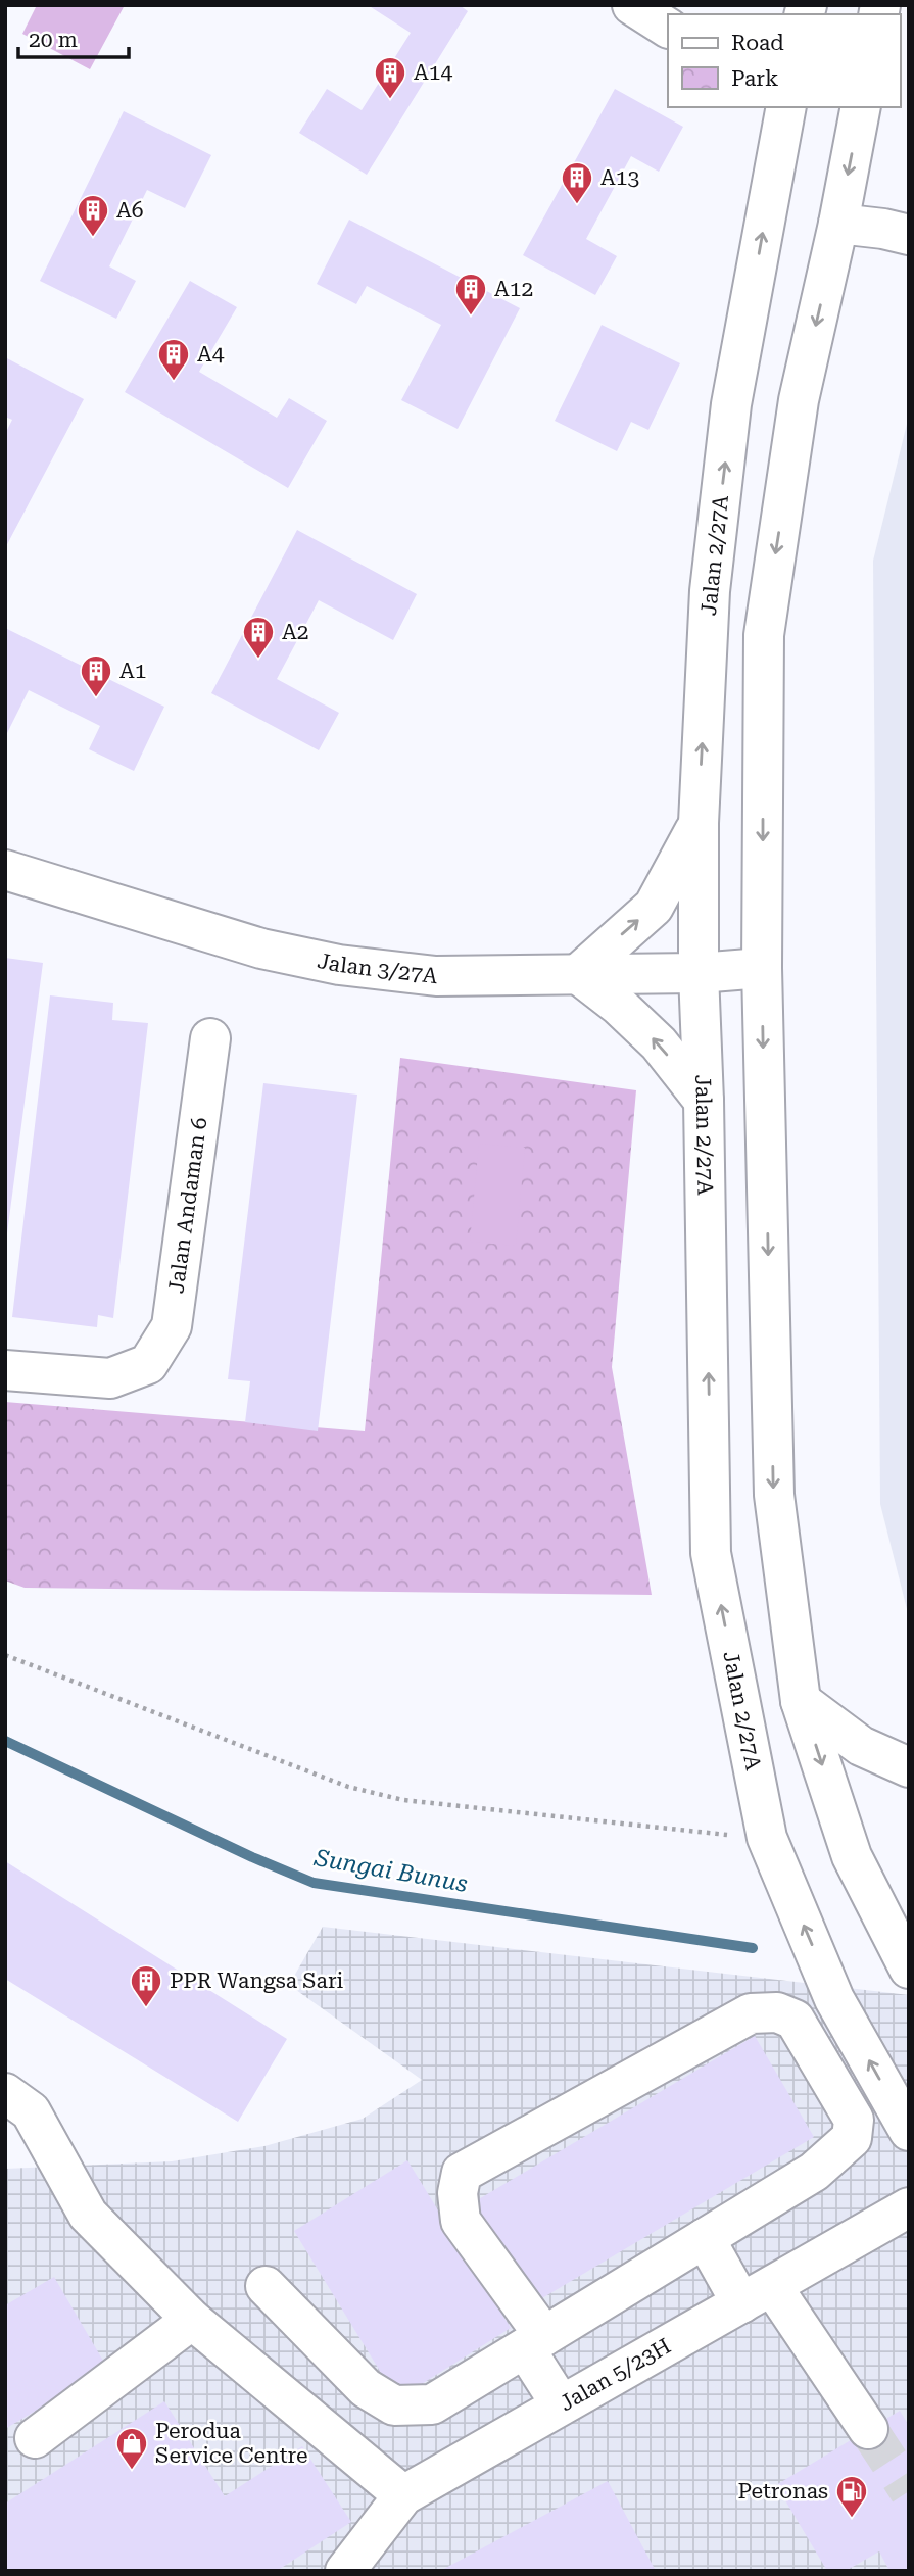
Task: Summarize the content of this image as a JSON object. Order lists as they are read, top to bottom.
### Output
{
  "streets": {
    "main road": [
      "Jalan 2/27A",
      "Jalan 3/27A",
      "Jalan Andaman 6",
      "Jalan 5/23H"
    ]
  },
  "crossings": [
    ["Jalan 2/27A", "Jalan 3/27A"]
  ],
  "water": ["Sungai Bunus"],
  "places": {
    "building": [
      "A14",
      "A13",
      "A6",
      "A12",
      "A4",
      "A2",
      "A1",
      "PPR Wangsa Sari"
    ],
    "shop": ["Perodua Service Centre"],
    "fuel station": ["Petronas"]
  },
  "legend": ["Road", "Park"],
  "scale_bar": "20 m"
}
